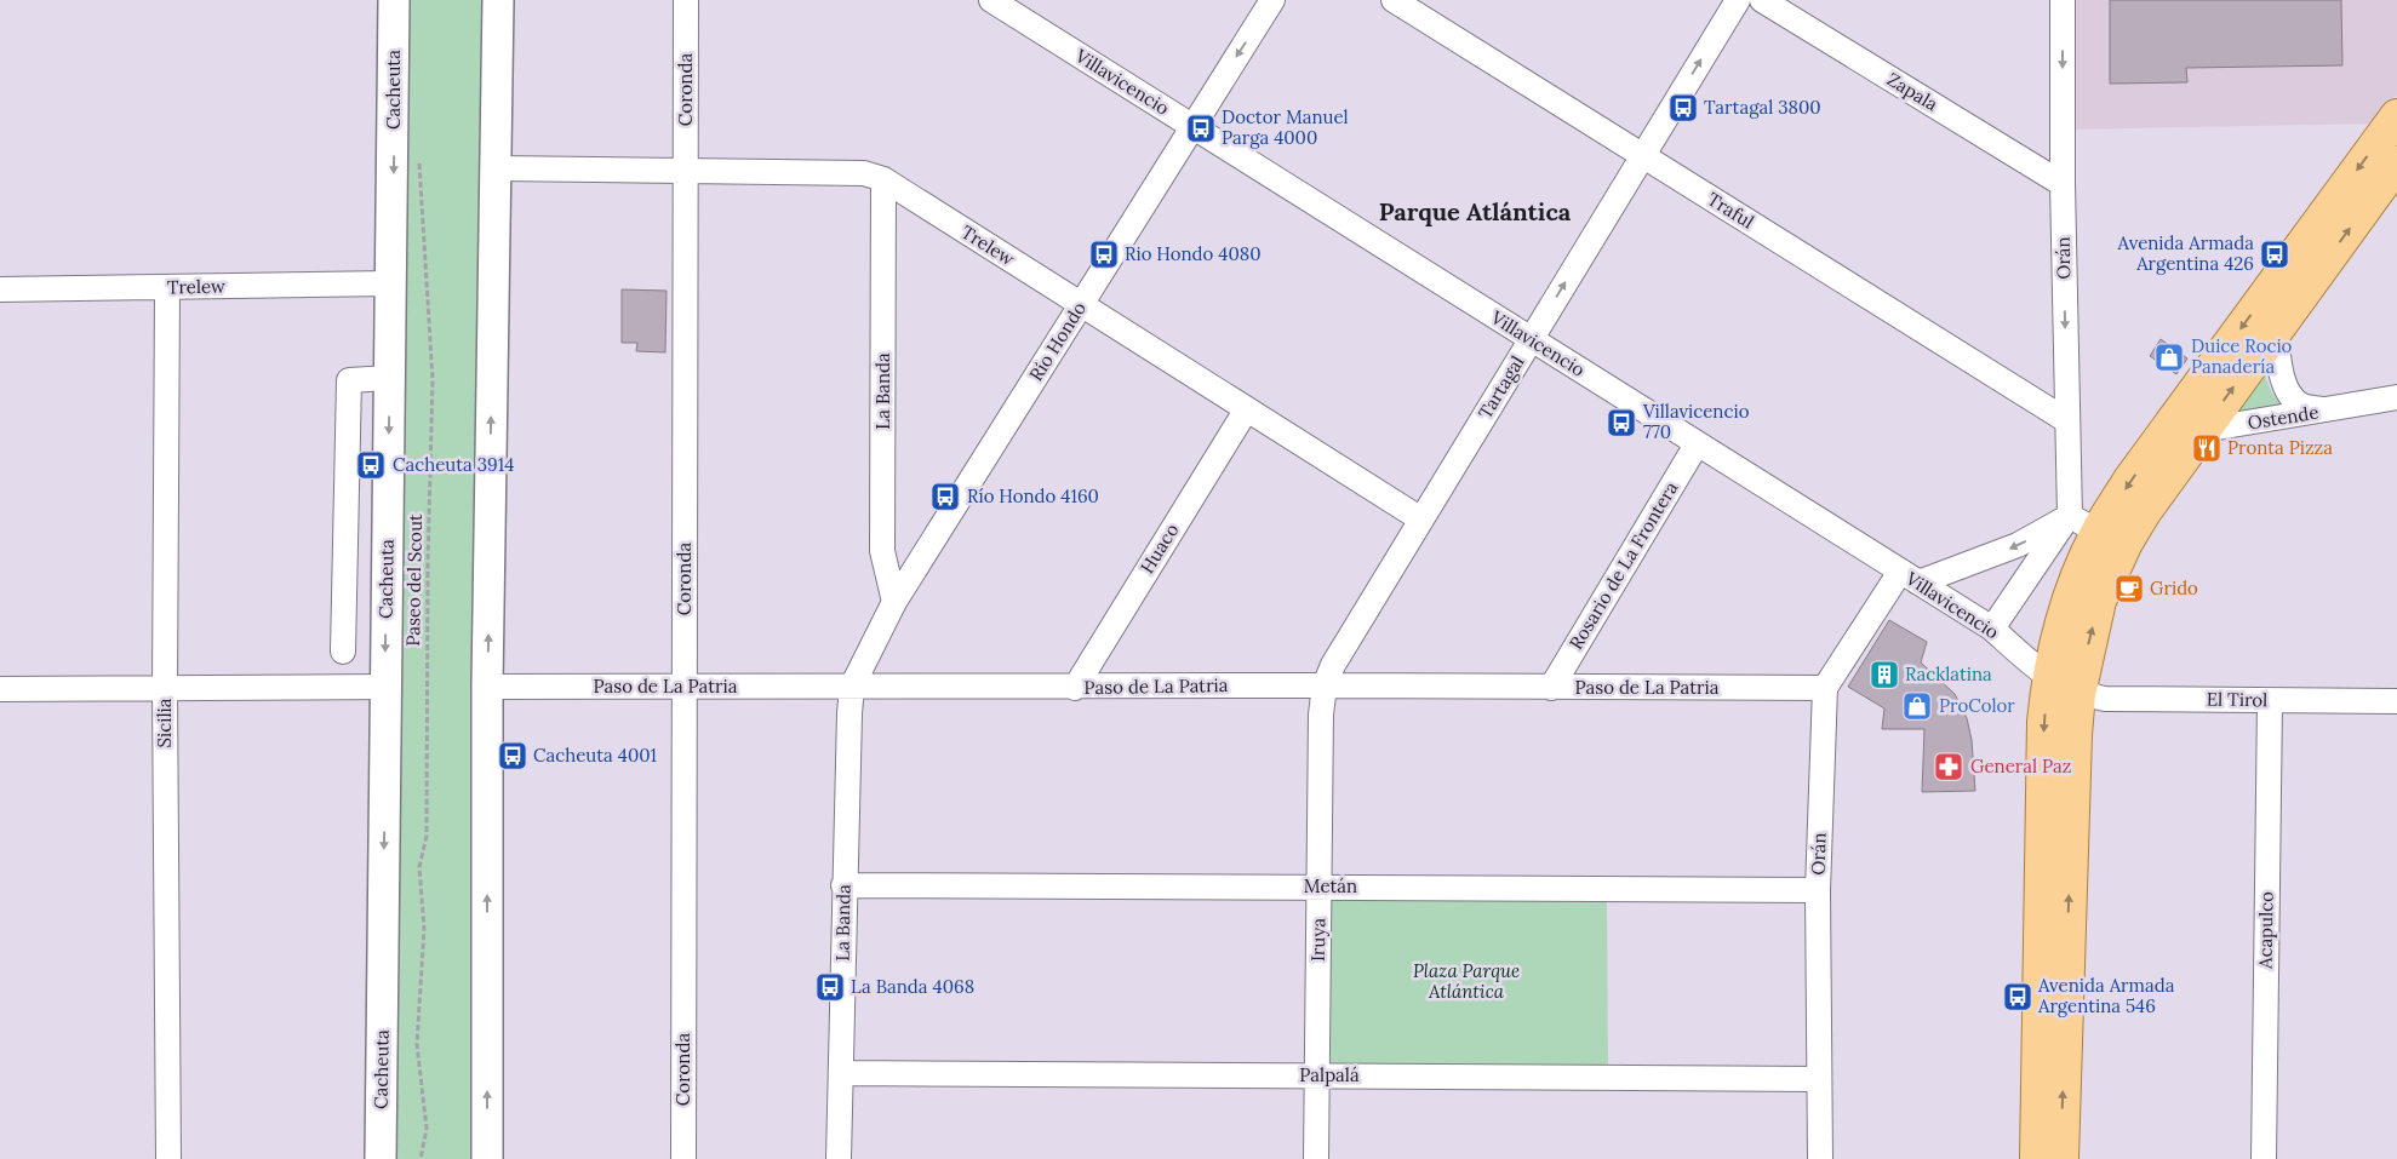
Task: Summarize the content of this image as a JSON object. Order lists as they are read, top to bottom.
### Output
{
  "streets": {
    "street": [
      "Villavicencio",
      "Cacheuta",
      "Coronda",
      "Zapala",
      "Traful",
      "Trelew",
      "Orán",
      "Río Hondo",
      "Tartagal",
      "La Banda",
      "Ostende",
      "Huaco",
      "Rosario de La Frontera",
      "Paso de La Patria",
      "El Tirol",
      "Sicilia",
      "Metán",
      "Acapulco",
      "Iruya",
      "Palpalá"
    ],
    "path": ["Paseo del Scout"]
  },
  "crossings": [
    ["Villavicencio", "Río Hondo"],
    ["Villavicencio", "Tartagal"],
    ["Villavicencio", "Rosario de La Frontera"],
    ["Villavicencio", "El Tirol"],
    ["Cacheuta", "Trelew"],
    ["Coronda", "Trelew"],
    ["Coronda", "Paso de La Patria"],
    ["Zapala", "Orán"],
    ["Traful", "Orán"],
    ["Traful", "Tartagal"],
    ["Trelew", "Río Hondo"],
    ["Trelew", "Tartagal"],
    ["Trelew", "La Banda"],
    ["Trelew", "Huaco"],
    ["Trelew", "Sicilia"],
    ["Orán", "Paso de La Patria"],
    ["Orán", "Metán"],
    ["Orán", "Palpalá"],
    ["Río Hondo", "La Banda"],
    ["Río Hondo", "Paso de La Patria"],
    ["Tartagal", "Paso de La Patria"],
    ["Tartagal", "Iruya"],
    ["La Banda", "Paso de La Patria"],
    ["La Banda", "Metán"],
    ["La Banda", "Palpalá"],
    ["Huaco", "Paso de La Patria"],
    ["Rosario de La Frontera", "Paso de La Patria"],
    ["Paso de La Patria", "Iruya"],
    ["El Tirol", "Acapulco"],
    ["Metán", "Iruya"],
    ["Iruya", "Palpalá"]
  ],
  "one_way": ["Orán", "Tartagal"],
  "districts": ["Parque Atlántica"],
  "parks": ["Plaza Parque Atlántica"],
  "places": {
    "bus stop": [
      "Tartagal 3800",
      "Doctor Manuel Parga 4000",
      "Rio Hondo 4080",
      "Avenida Armada Argentina 426",
      "Villavicencio 770",
      "Cacheuta 3914",
      "Río Hondo 4160",
      "Cacheuta 4001",
      "La Banda 4068",
      "Avenida Armada Argentina 546"
    ],
    "shop": ["Duice Rocio Panadería", "ProColor"],
    "restaurant": ["Pronta Pizza"],
    "cafe": ["Grido"],
    "building": ["Racklatina"],
    "pharmacy": ["General Paz"]
  }
}
